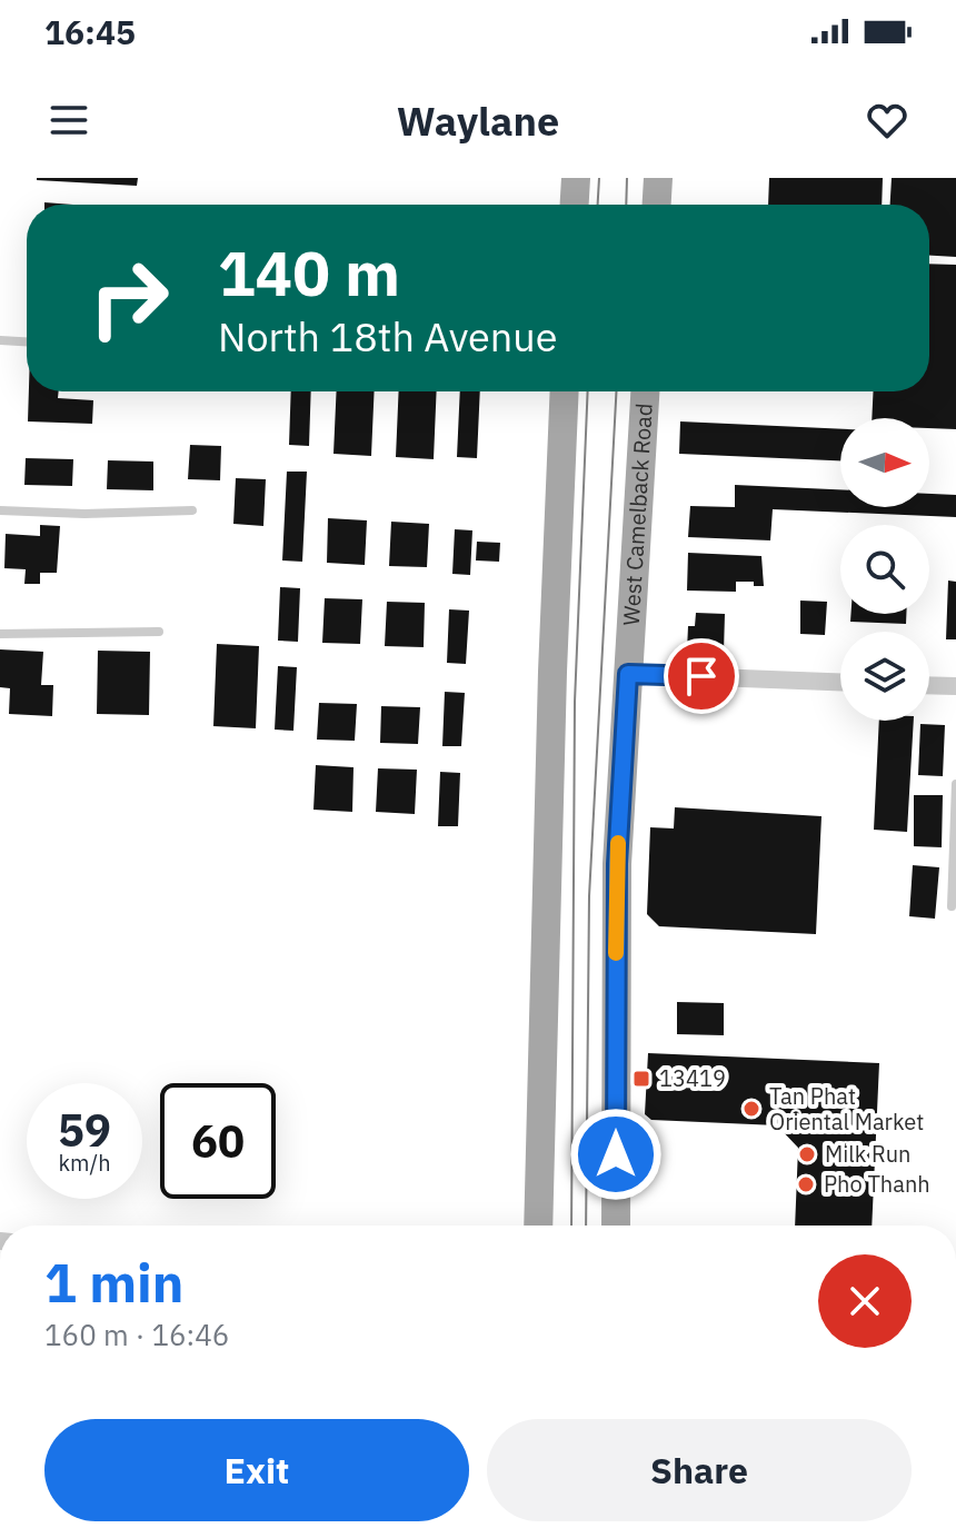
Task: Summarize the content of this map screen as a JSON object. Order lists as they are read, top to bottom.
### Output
{
  "streets": {
    "main road": ["West Camelback Road"]
  },
  "places": {
    "transit": ["13419"],
    "other": ["Tan Phat Oriental Market", "Milk Run", "Pho Thanh"]
  },
  "north": "right",
  "page": {
    "status": "16:45",
    "header": "Waylane",
    "turn": ["140 m", "North 18th Avenue"],
    "speed": "59 km/h",
    "limit": "60",
    "heading": ["1 min", "160 m · 16:46"],
    "buttons": ["Exit", "Share"]
  }
}
